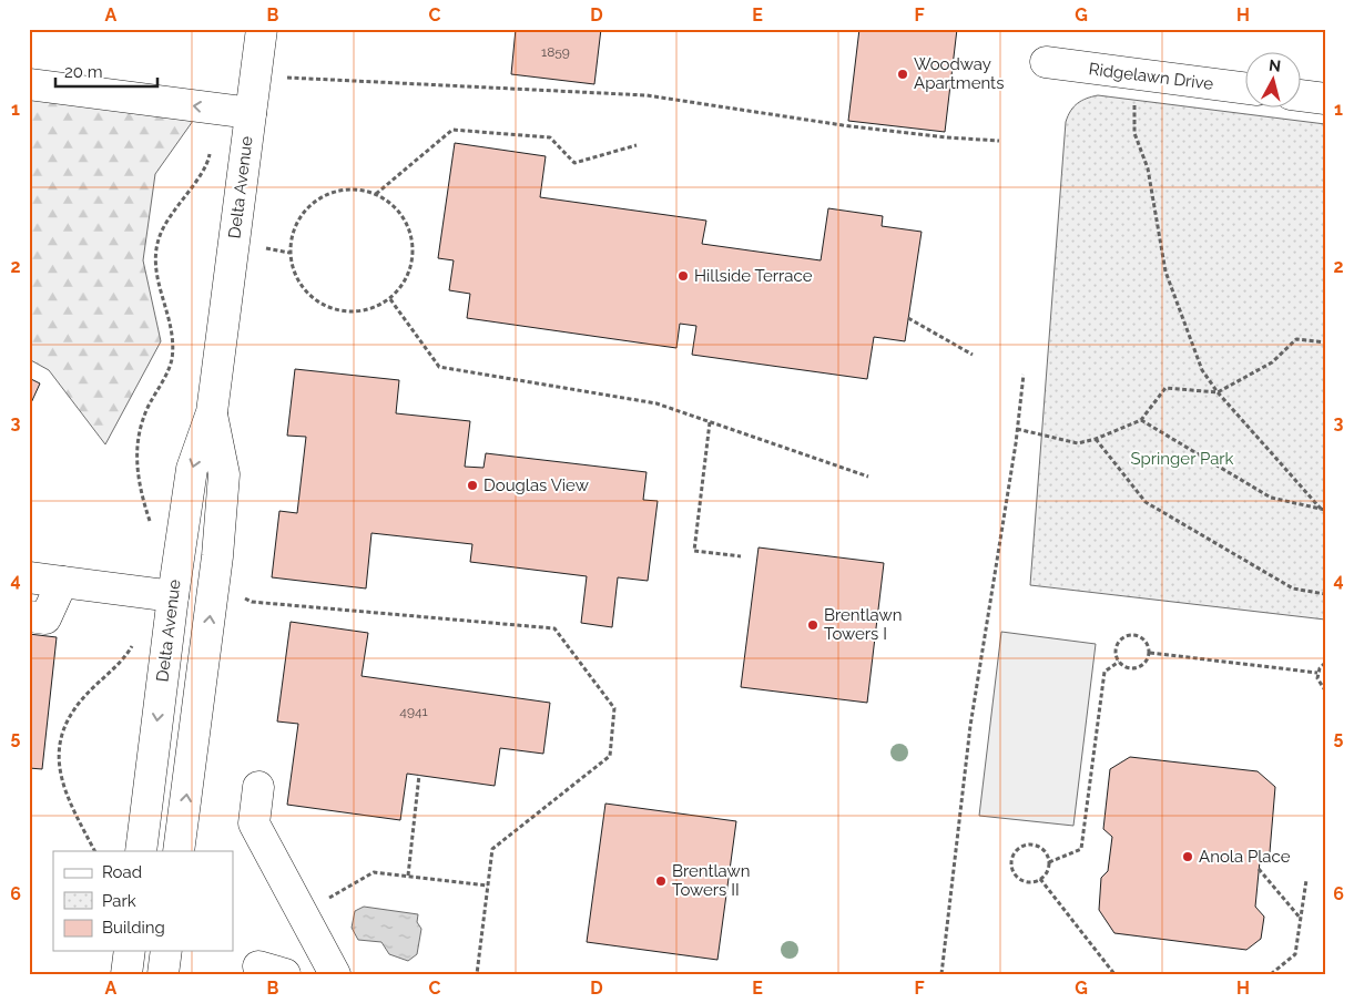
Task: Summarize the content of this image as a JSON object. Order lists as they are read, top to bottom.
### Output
{
  "streets": {
    "street": ["Ridgelawn Drive", "Delta Avenue"]
  },
  "parks": ["Springer Park"],
  "places": [
    "Woodway Apartments",
    "Hillside Terrace",
    "Douglas View",
    "Brentlawn Towers I",
    "Anola Place",
    "Brentlawn Towers II"
  ],
  "house_numbers": ["1859", "4941"],
  "legend": ["Road", "Park", "Building"],
  "scale_bar": "20 m",
  "north": "top",
  "grid": {
    "columns": [
      "A",
      "B",
      "C",
      "D",
      "E",
      "F",
      "G",
      "H"
    ],
    "rows": [
      "1",
      "2",
      "3",
      "4",
      "5",
      "6"
    ]
  }
}
